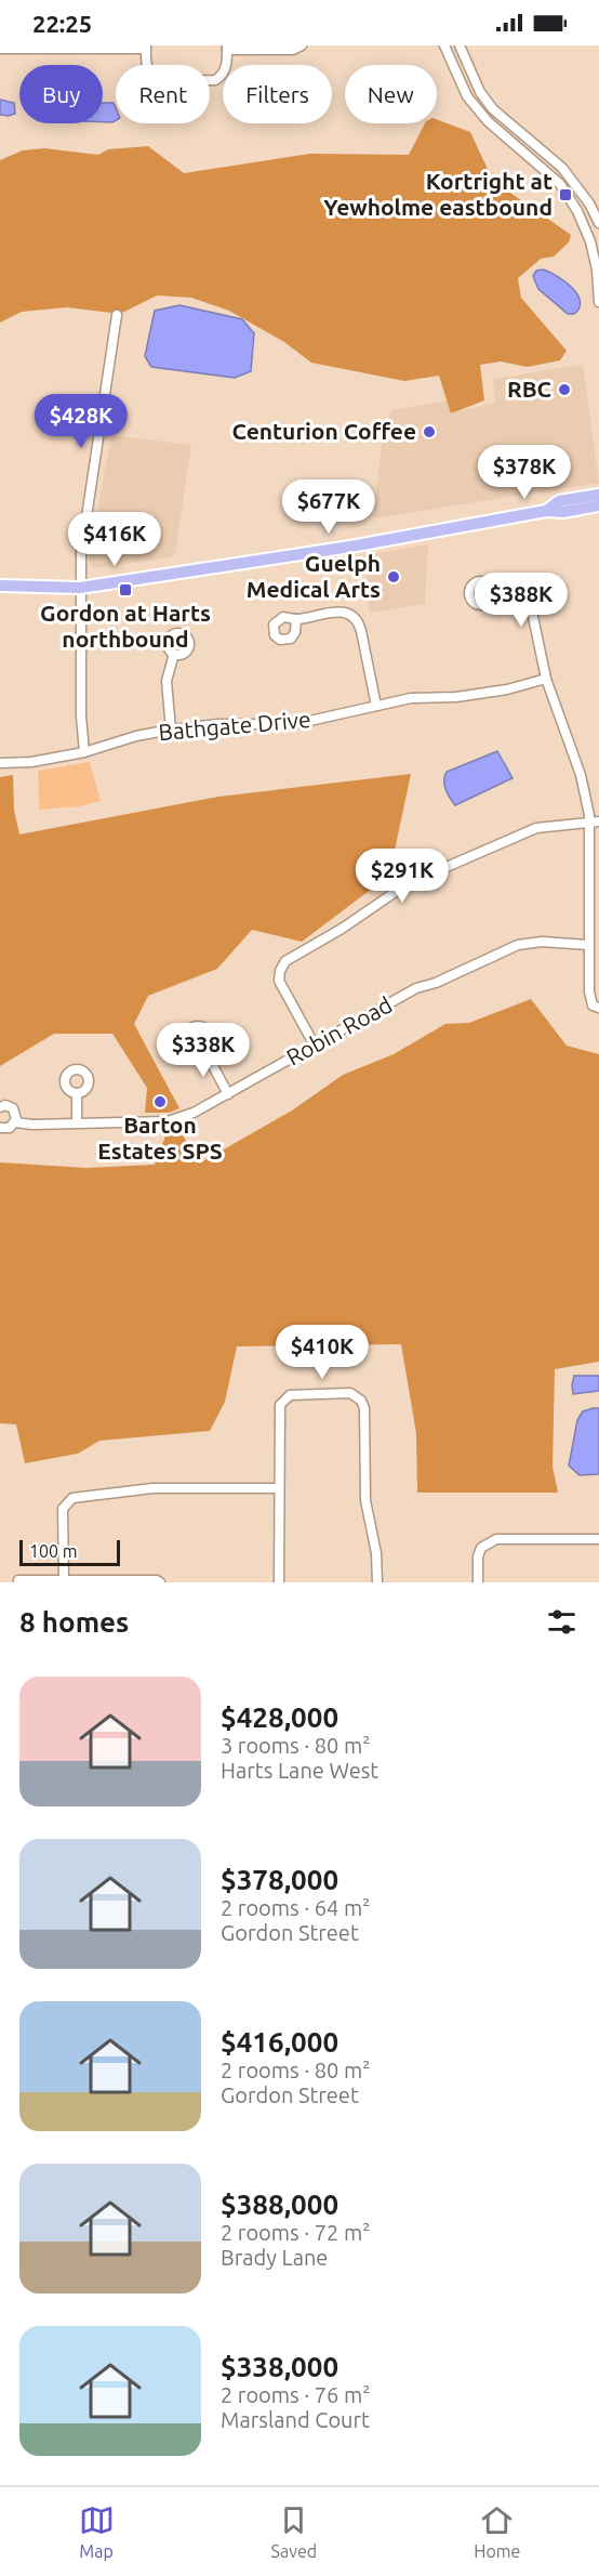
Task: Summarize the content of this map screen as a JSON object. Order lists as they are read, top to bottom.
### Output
{
  "streets": {
    "street": ["Bathgate Drive", "Robin Road"]
  },
  "places": {
    "transit": ["Kortright at Yewholme eastbound", "Gordon at Harts northbound"],
    "other": [
      "RBC",
      "Centurion Coffee",
      "Guelph Medical Arts",
      "Barton Estates SPS"
    ]
  },
  "scale_bar": "100 m",
  "page": {
    "status": "22:25",
    "chip": [
      "Buy",
      "Rent",
      "Filters",
      "New"
    ],
    "price": [
      "$428K",
      "$378K",
      "$677K",
      "$416K",
      "$388K",
      "$291K",
      "$338K",
      "$410K"
    ],
    "scale": "100 m",
    "heading": "8 homes",
    "list": [
      {
        "name": "$428,000",
        "note": "3 rooms · 80 m² · Harts Lane West"
      },
      {
        "name": "$378,000",
        "note": "2 rooms · 64 m² · Gordon Street"
      },
      {
        "name": "$416,000",
        "note": "2 rooms · 80 m² · Gordon Street"
      },
      {
        "name": "$388,000",
        "note": "2 rooms · 72 m² · Brady Lane"
      },
      {
        "name": "$338,000",
        "note": "2 rooms · 76 m² · Marsland Court"
      }
    ],
    "tabs": ["Map", "Saved", "Home"]
  }
}
